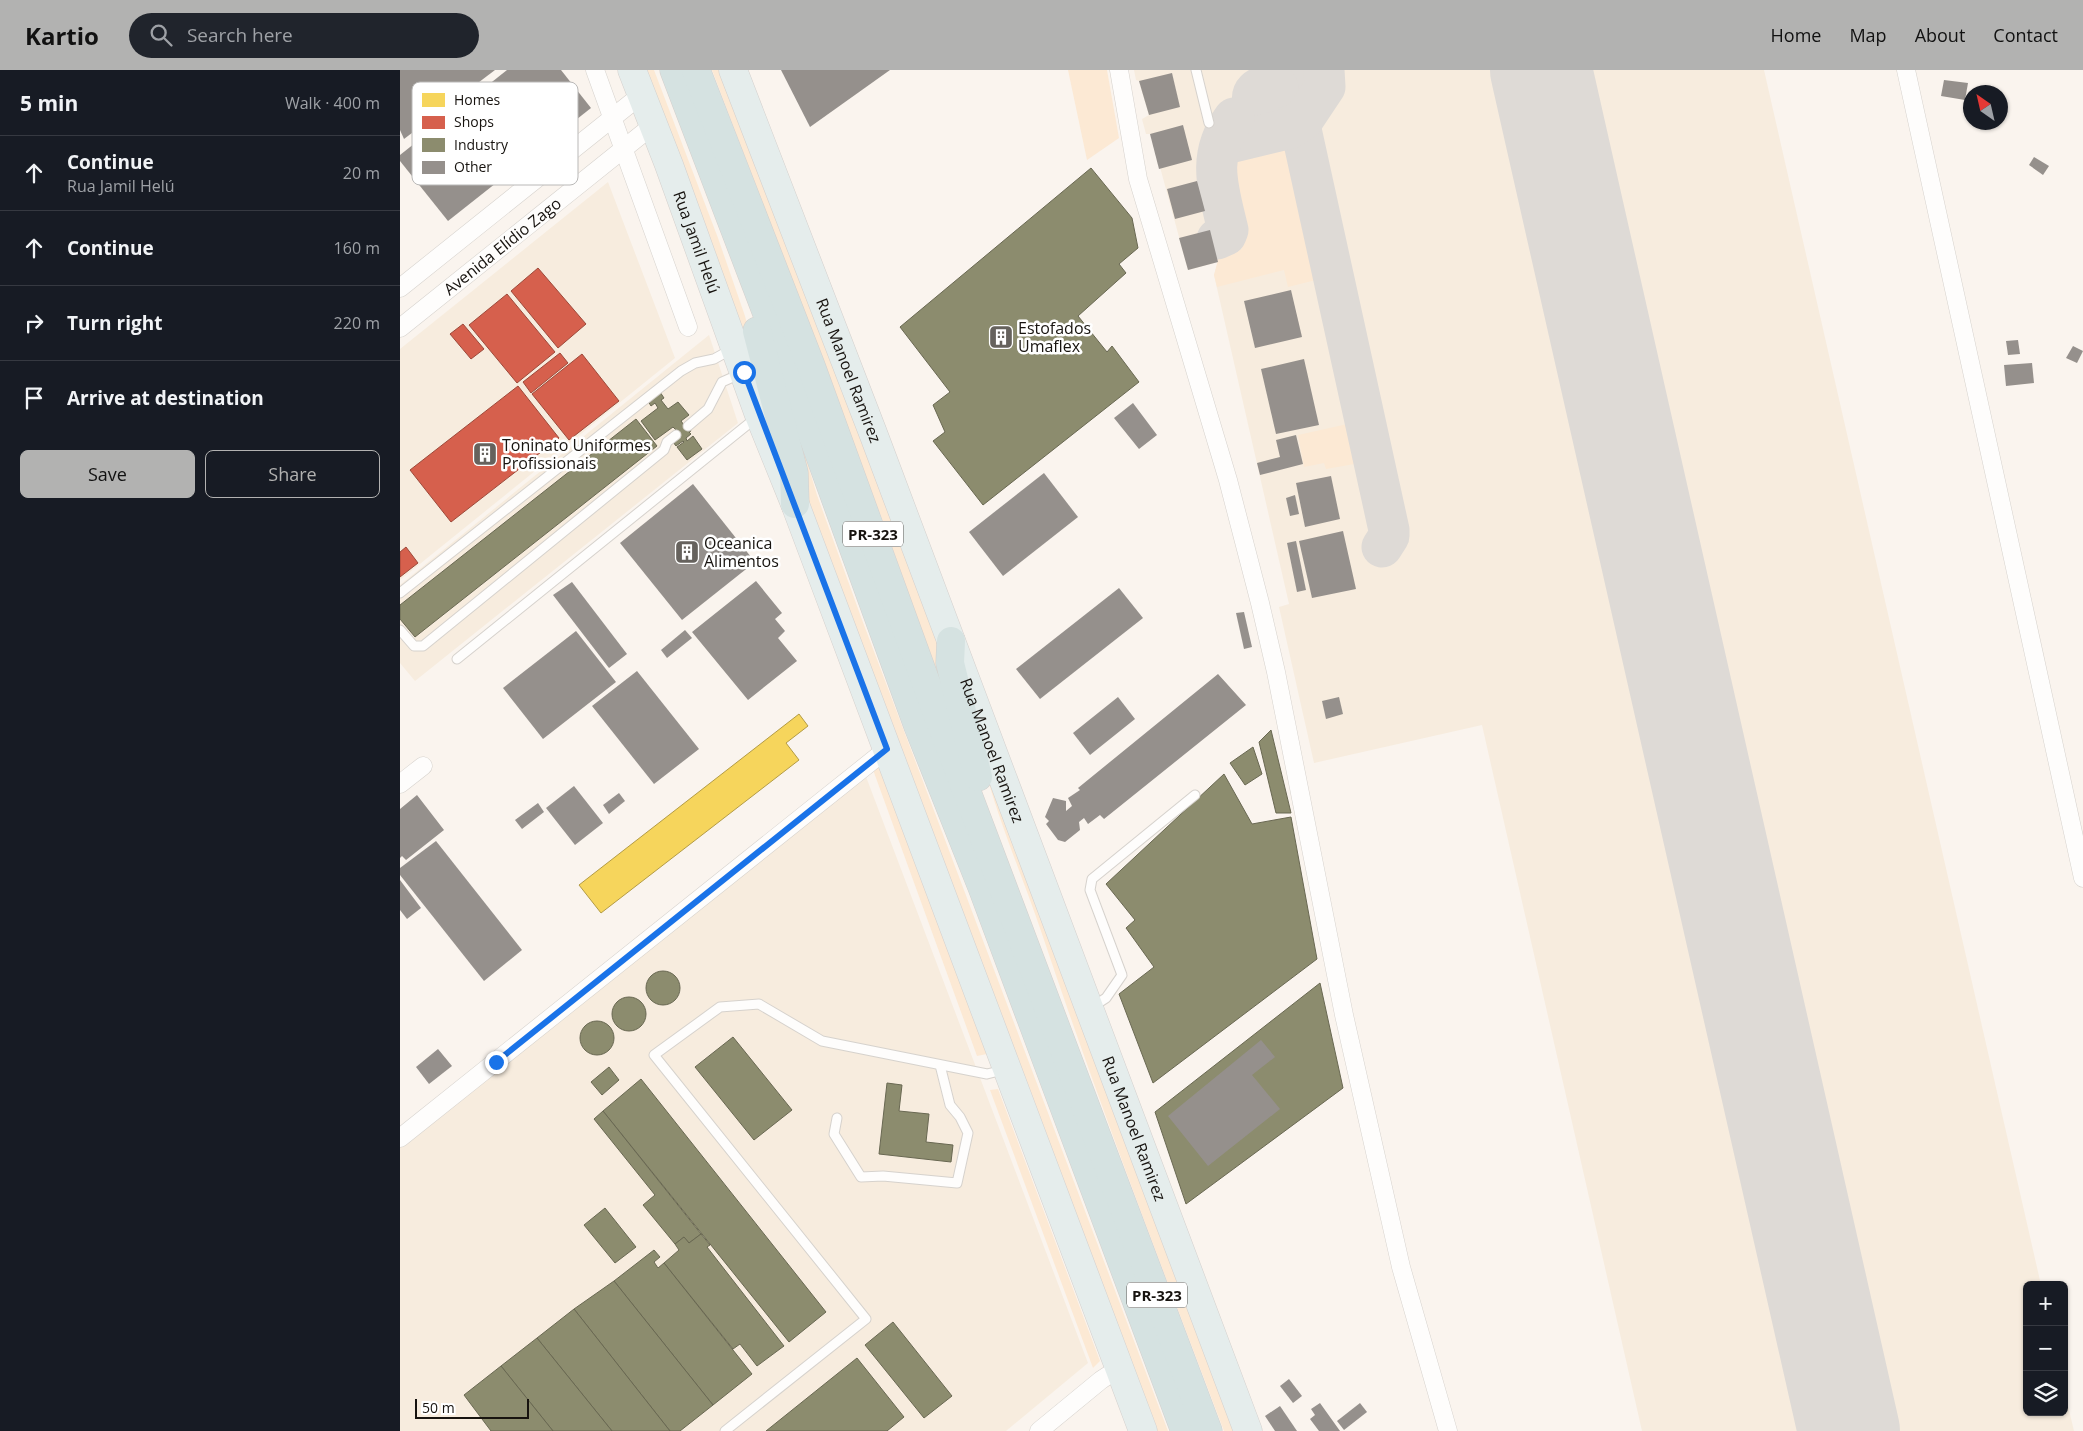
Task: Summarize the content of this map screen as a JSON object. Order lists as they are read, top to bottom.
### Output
{
  "streets": {
    "highway": ["PR-323"],
    "main road": ["Rua Jamil Helú", "Rua Manoel Ramirez"],
    "street": ["Avenida Elídio Zago"]
  },
  "crossings": [
    ["Rua Jamil Helú", "Avenida Elídio Zago"]
  ],
  "places": {
    "building": ["Estofados Umaflex", "Toninato Uniformes Profissionais", "Oceanica Alimentos"]
  },
  "legend": [
    "Homes",
    "Shops",
    "Industry",
    "Other"
  ],
  "scale_bar": "50 m",
  "north": "top left",
  "page": {
    "header": "Kartio",
    "search": "Search here",
    "nav": [
      "Home",
      "Map",
      "About",
      "Contact"
    ],
    "heading": ["5 min", "Walk · 400 m"],
    "list": [
      ["Continue", "Rua Jamil Helú", "20 m"],
      ["Continue", "160 m"],
      ["Turn right", "220 m"],
      "Arrive at destination"
    ],
    "buttons": ["Save", "Share"],
    "map_buttons": ["+", "−"],
    "scale": "50 m"
  }
}
